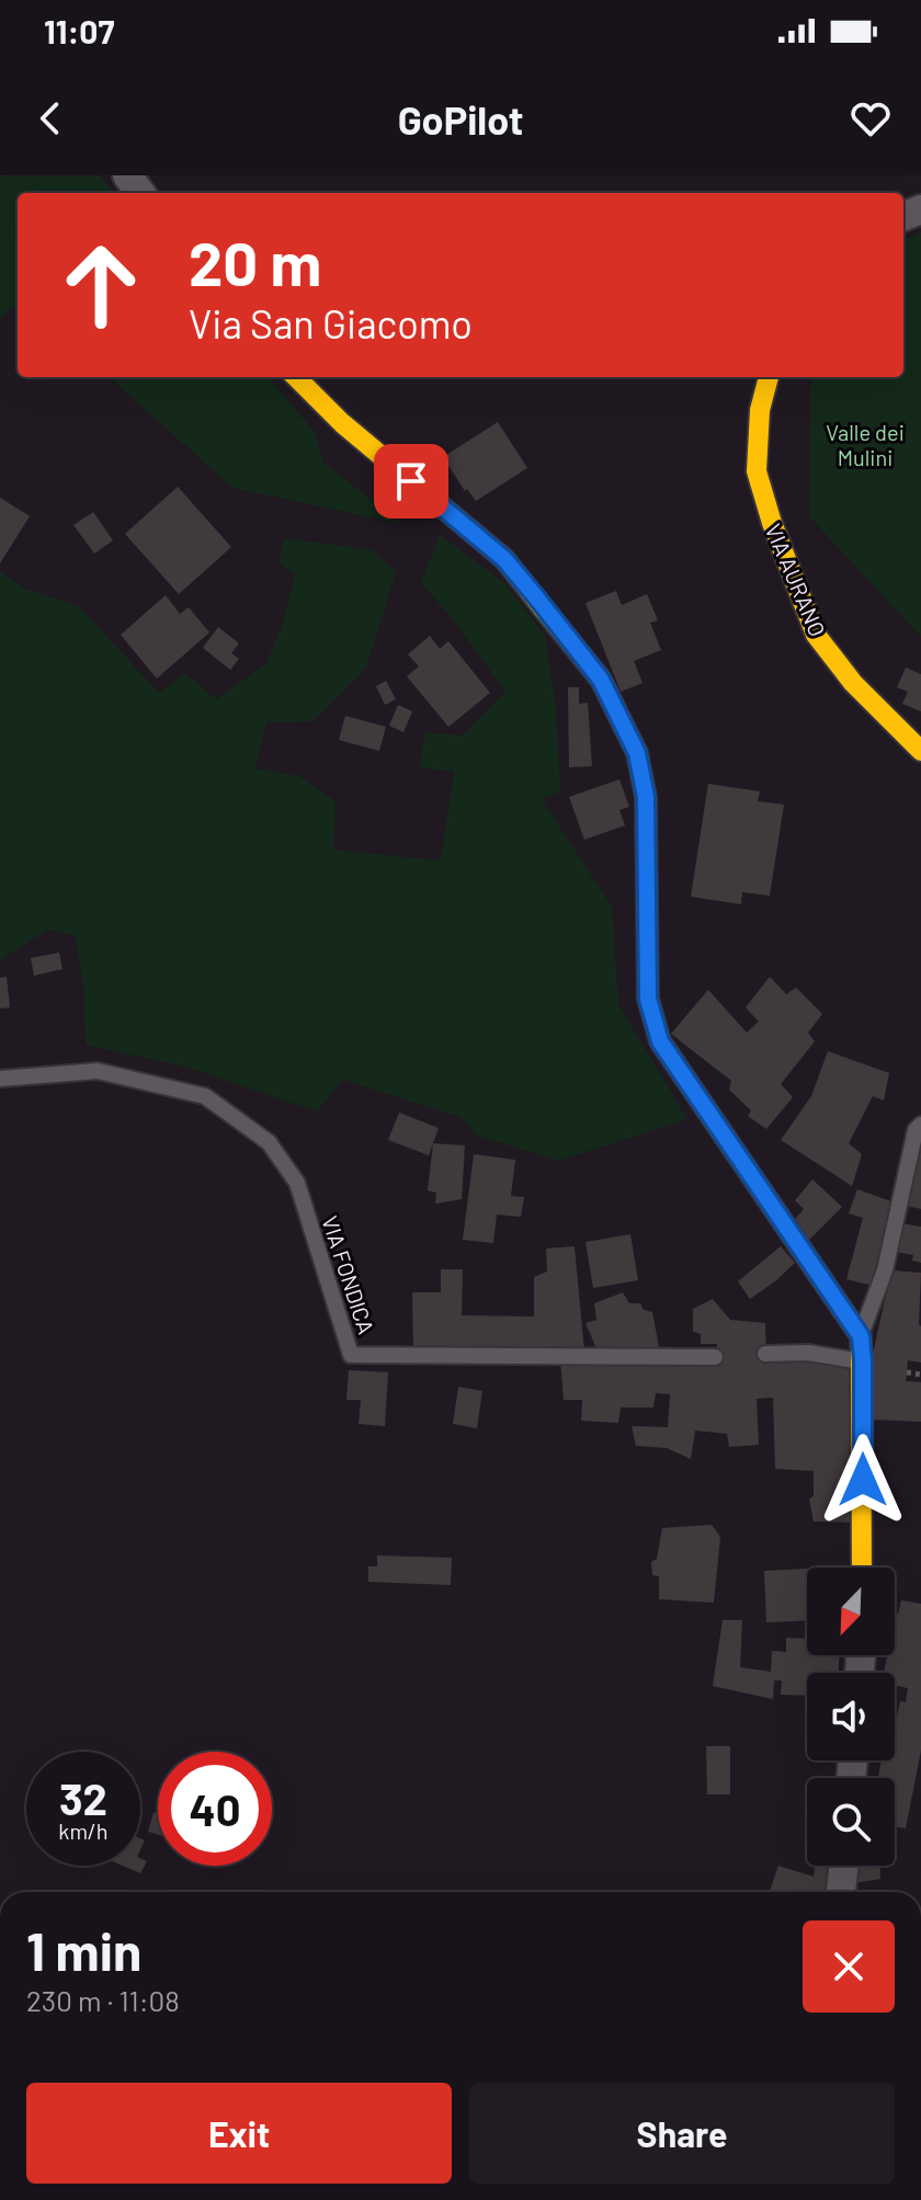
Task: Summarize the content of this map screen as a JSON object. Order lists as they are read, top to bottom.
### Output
{
  "streets": {
    "street": ["VIA AURANO"],
    "lane": ["VIA FONDICA"]
  },
  "parks": ["Valle dei Mulini"],
  "north": "bottom left",
  "page": {
    "status": "11:07",
    "header": "GoPilot",
    "turn": ["20 m", "Via San Giacomo"],
    "speed": "32 km/h",
    "limit": "40",
    "heading": ["1 min", "230 m · 11:08"],
    "buttons": ["Exit", "Share"]
  }
}
